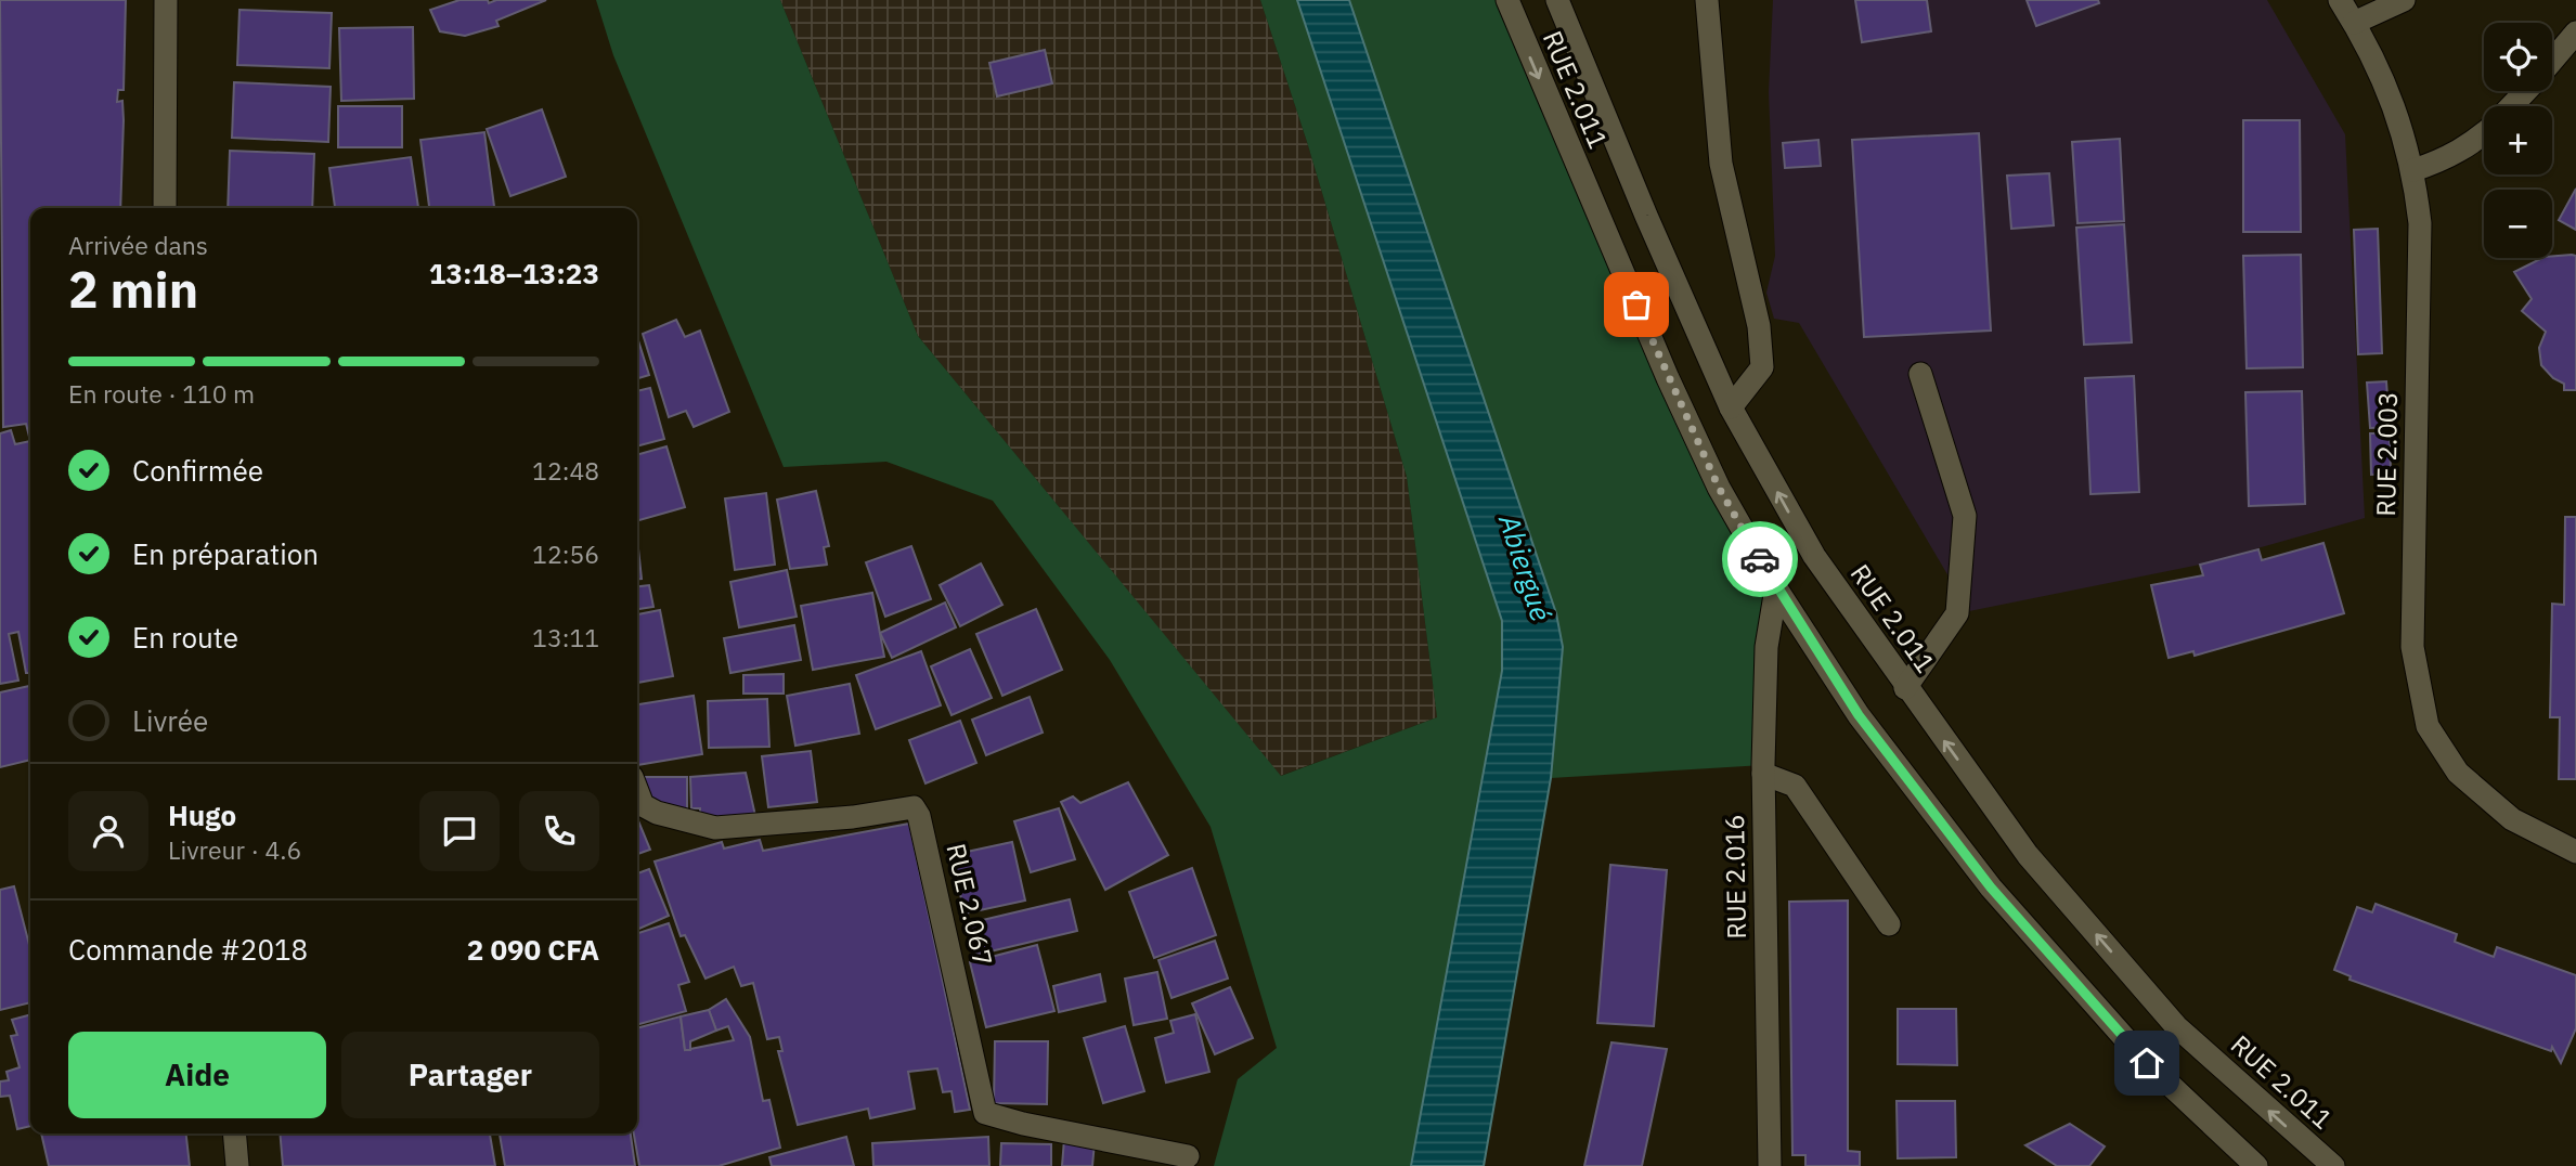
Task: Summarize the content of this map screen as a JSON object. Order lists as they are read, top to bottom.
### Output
{
  "streets": {
    "street": [
      "RUE 2.011",
      "RUE 2.003",
      "RUE 2.016",
      "RUE 2.067"
    ]
  },
  "crossings": [
    ["RUE 2.011", "RUE 2.016"]
  ],
  "water": ["Abiergué"],
  "page": {
    "map_buttons": ["+", "−"],
    "heading": ["2 min", "Arrivée dans", "13:18–13:23"],
    "panel": [
      "Hugo",
      "Livreur · 4.6",
      "Commande #2018",
      "2 090 CFA"
    ],
    "bar": "En route · 110 m",
    "list": [
      ["Confirmée", "12:48"],
      ["En préparation", "12:56"],
      ["En route", "13:11"],
      "Livrée"
    ],
    "buttons": ["Aide", "Partager"]
  }
}
